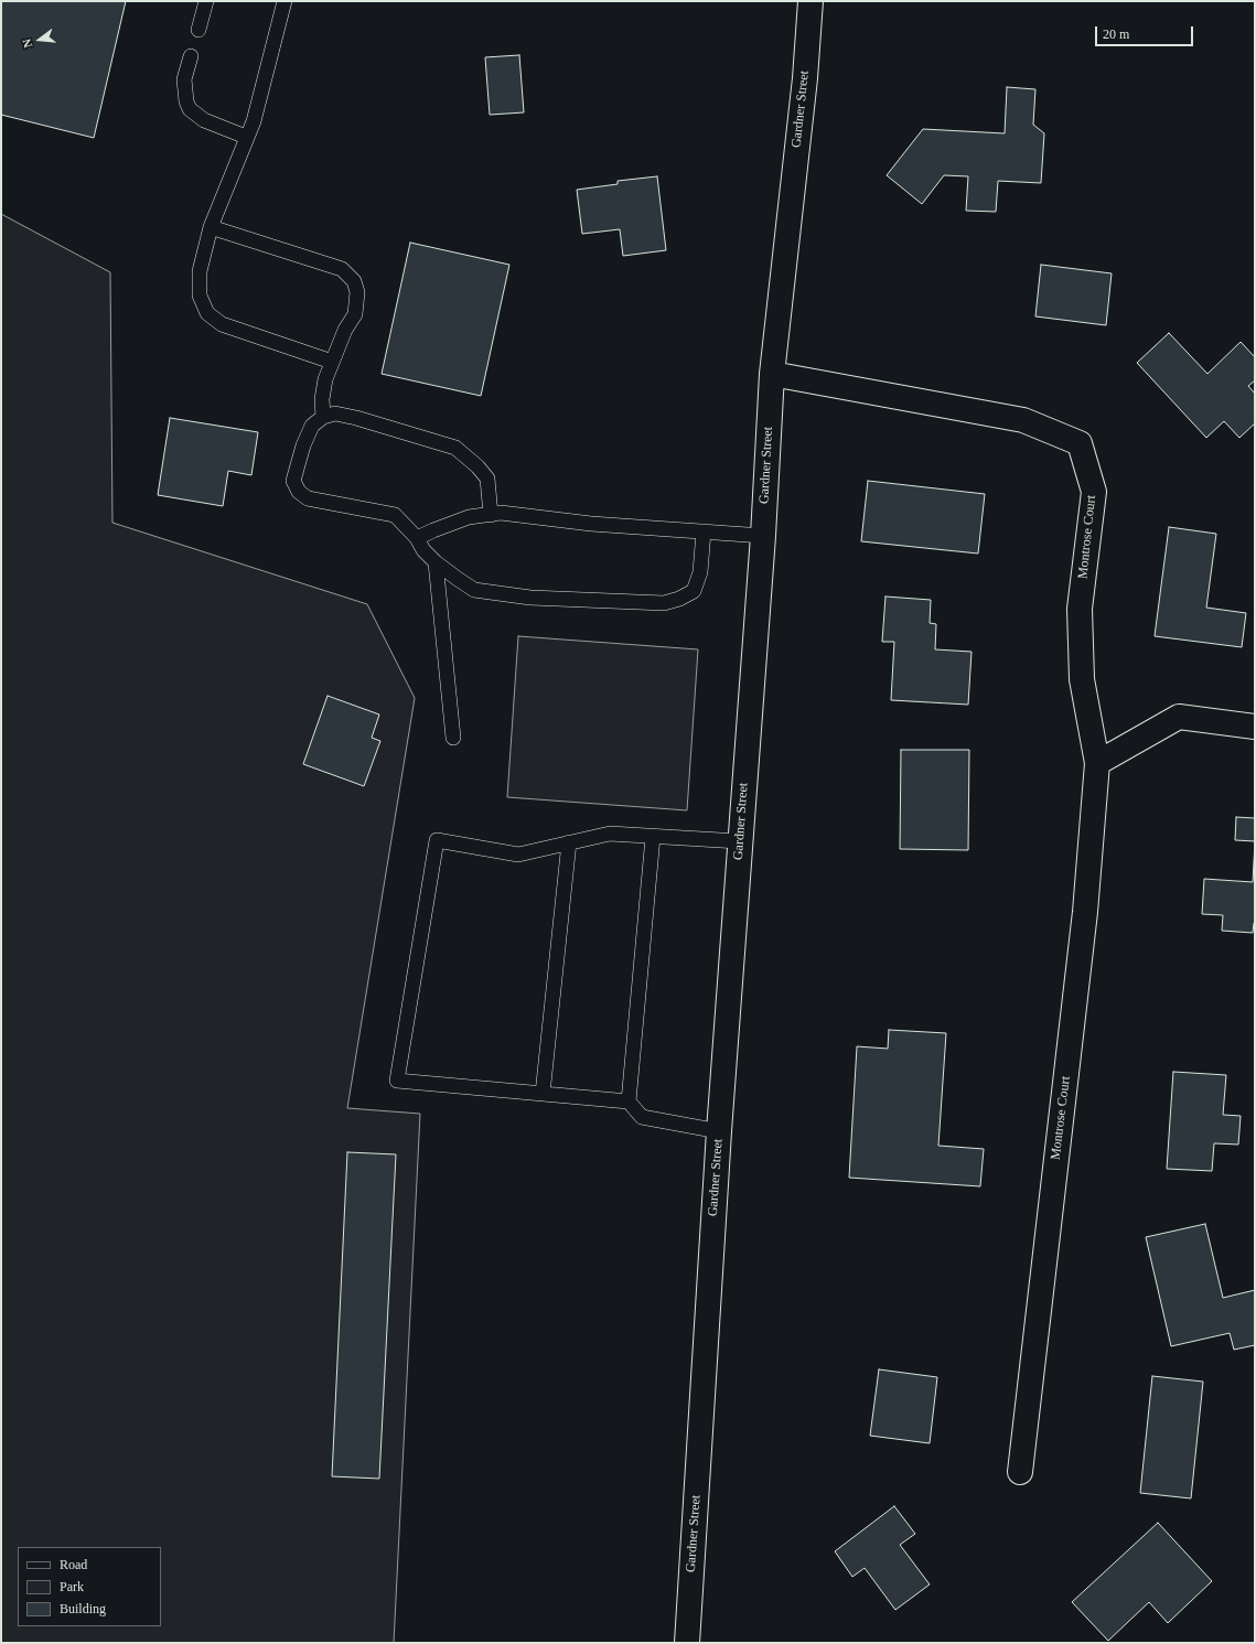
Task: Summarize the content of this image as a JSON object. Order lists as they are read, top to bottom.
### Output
{
  "streets": {
    "street": ["Gardner Street", "Montrose Court"]
  },
  "crossings": [
    ["Gardner Street", "Montrose Court"]
  ],
  "legend": ["Road", "Park", "Building"],
  "scale_bar": "20 m",
  "north": "left"
}
